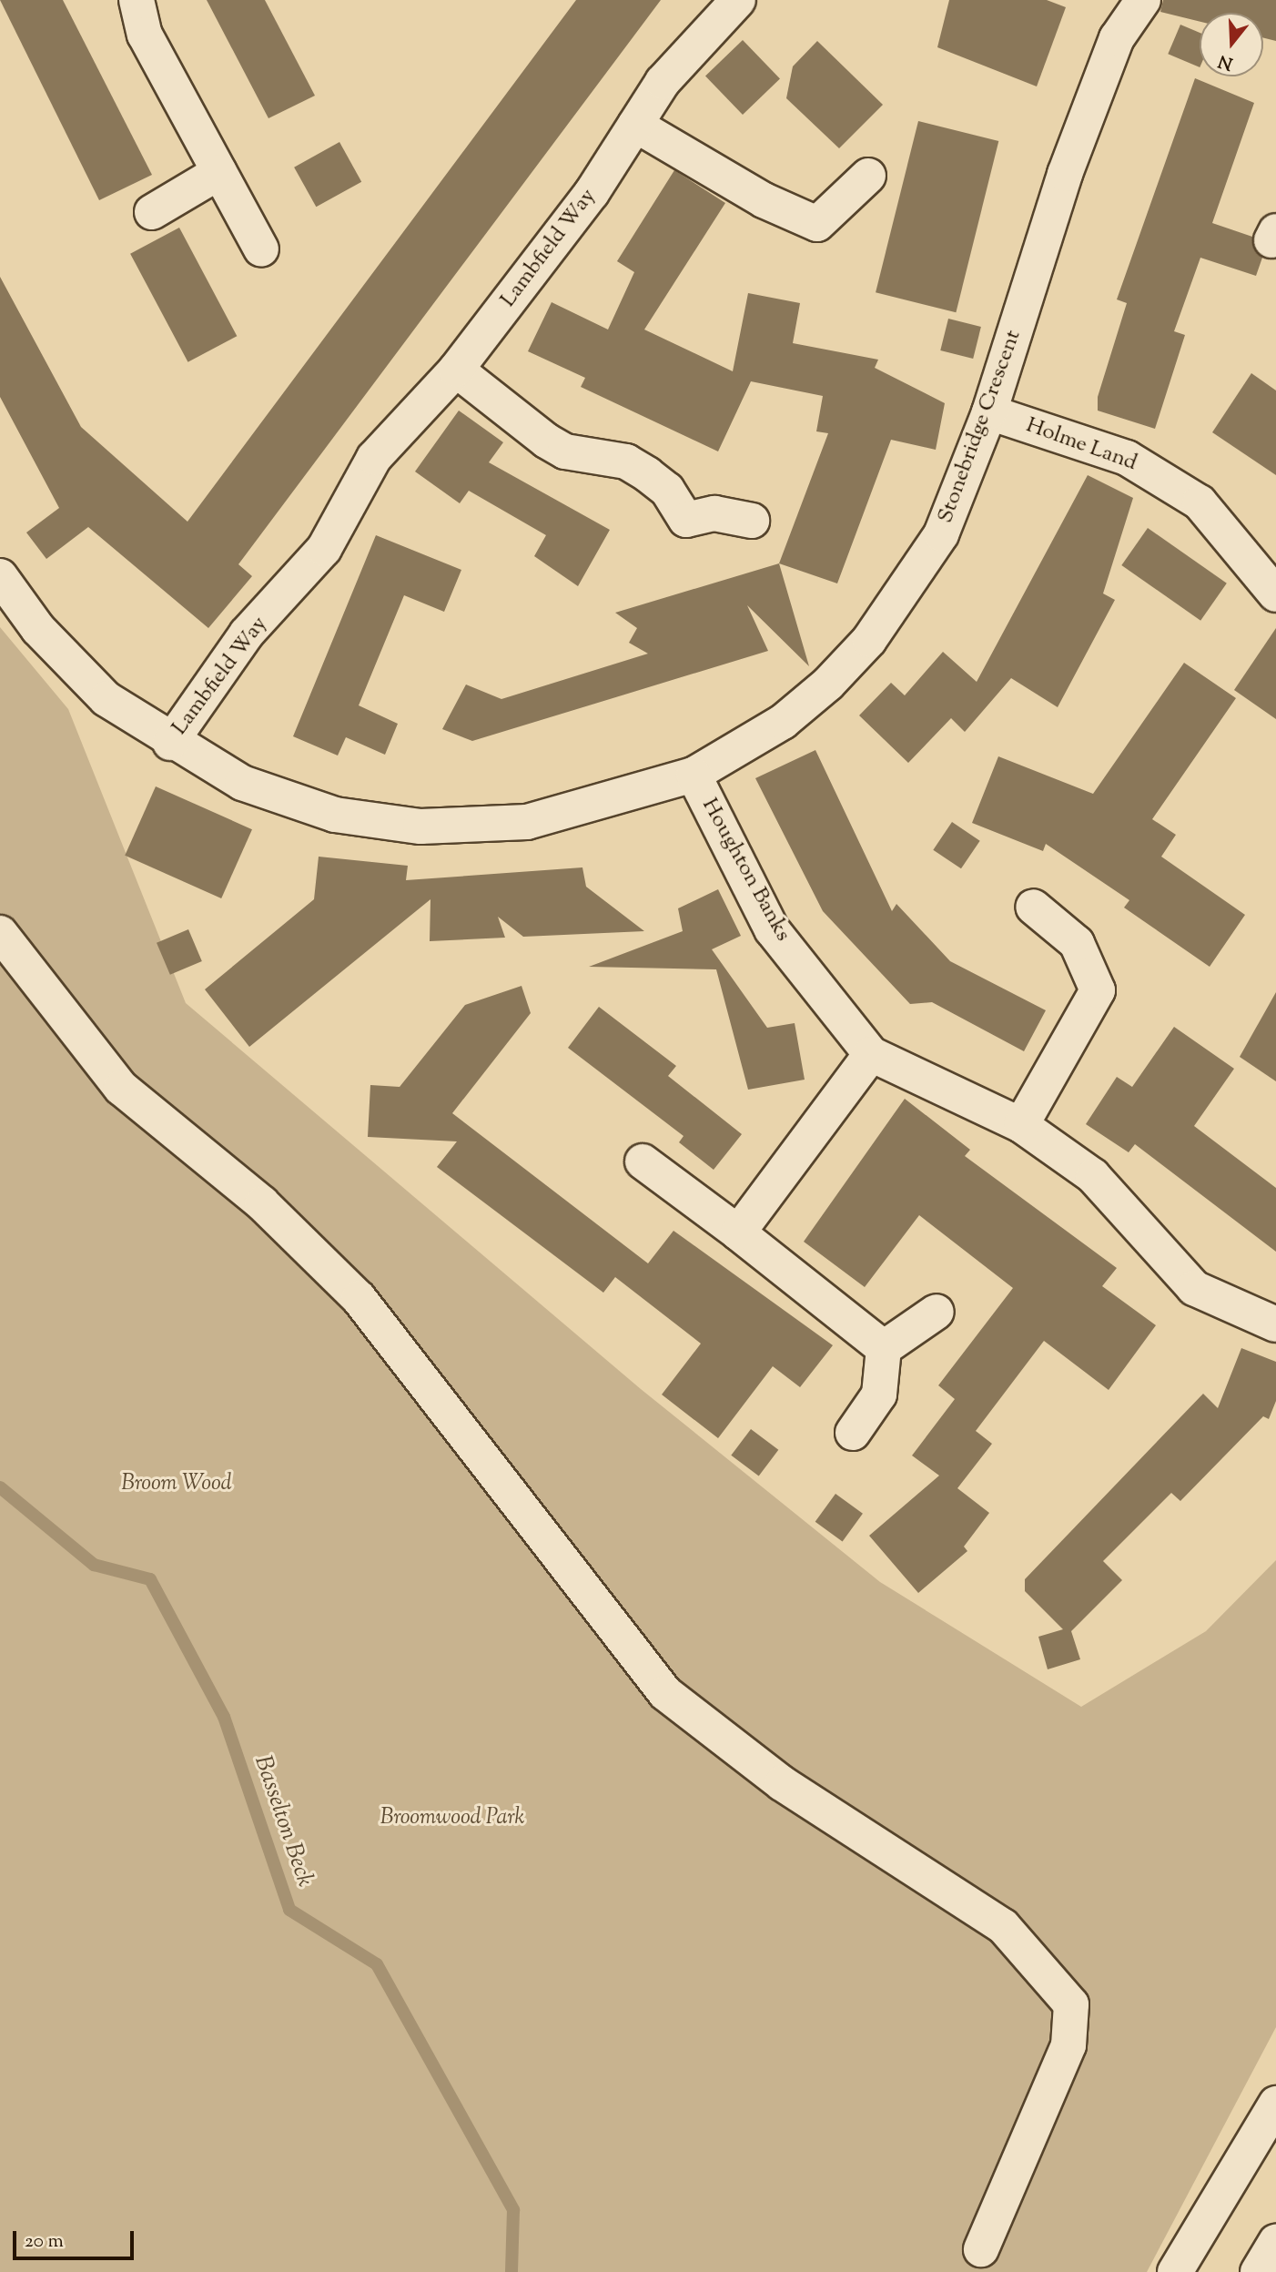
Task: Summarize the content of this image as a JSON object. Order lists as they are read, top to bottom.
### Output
{
  "streets": {
    "street": [
      "Lambfield Way",
      "Stonebridge Crescent",
      "Holme Land",
      "Houghton Banks"
    ]
  },
  "crossings": [
    ["Lambfield Way", "Stonebridge Crescent"],
    ["Stonebridge Crescent", "Holme Land"],
    ["Stonebridge Crescent", "Houghton Banks"]
  ],
  "water": ["Basselton Beck"],
  "parks": ["Broom Wood", "Broomwood Park"],
  "scale_bar": "20 m",
  "north": "bottom"
}
